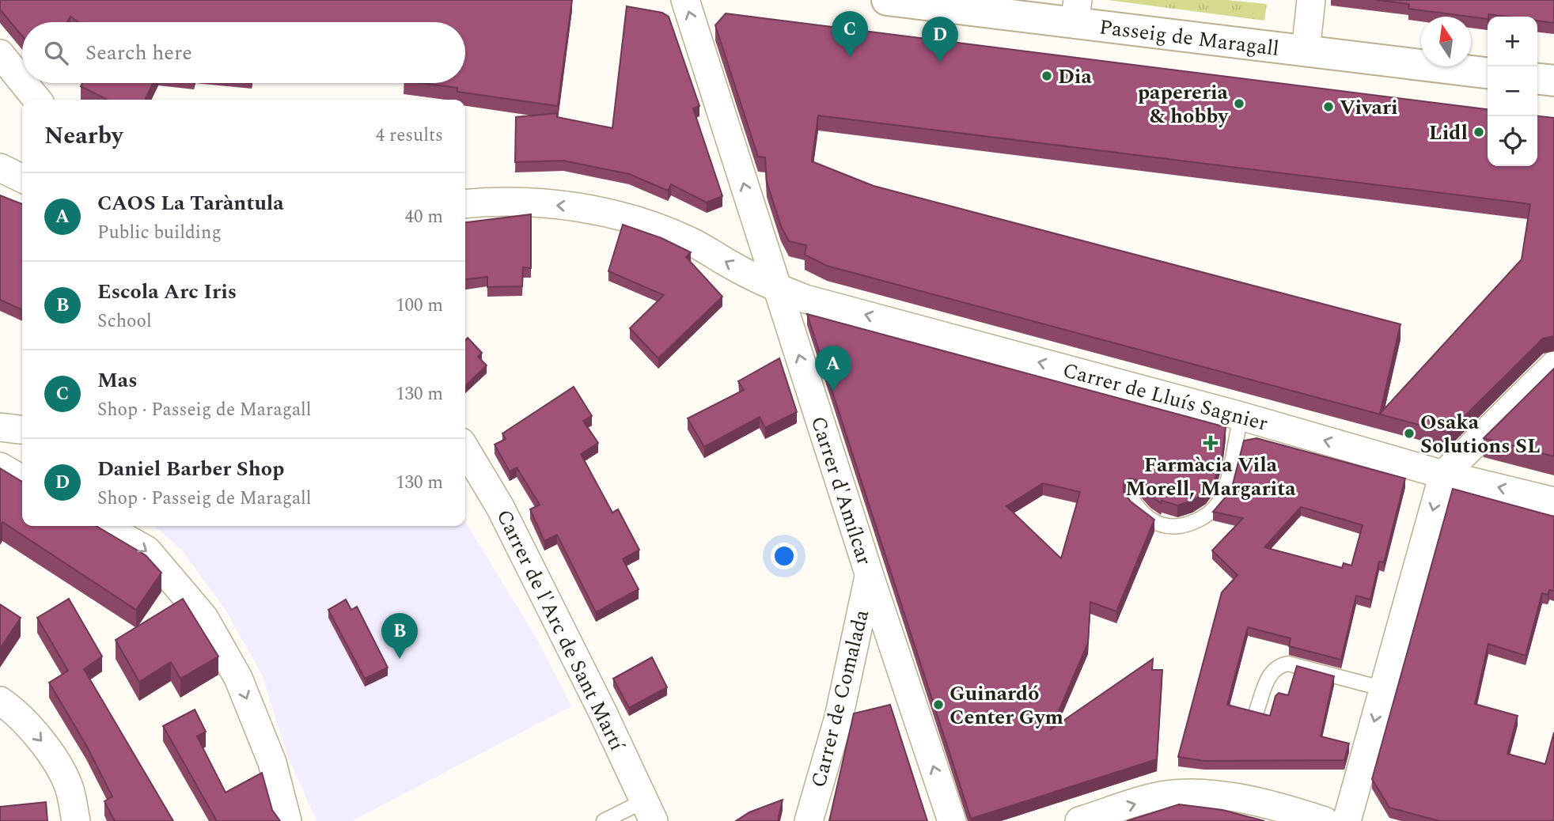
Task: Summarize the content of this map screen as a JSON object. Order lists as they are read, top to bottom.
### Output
{
  "streets": {
    "street": [
      "Passeig de Maragall",
      "Carrer de Lluís Sagnier",
      "Carrer d'Amílcar",
      "Carrer de l'Arc de Sant Martí",
      "Carrer de Comalada"
    ]
  },
  "crossings": [
    ["Carrer de Lluís Sagnier", "Carrer d'Amílcar"],
    ["Carrer d'Amílcar", "Carrer de Comalada"]
  ],
  "one_way": ["Carrer de Lluís Sagnier", "Carrer d'Amílcar"],
  "places": {
    "other": [
      "Dia",
      "papereria & hobby",
      "Vivari",
      "Lidl",
      "Osaka Solutions SL",
      "Guinardó Center Gym"
    ],
    "health": ["Farmàcia Vila Morell, Margarita"]
  },
  "north": "top",
  "page": {
    "pins": [
      "C",
      "D",
      "A",
      "B"
    ],
    "map_buttons": ["+", "−"],
    "search": "Search here",
    "heading": ["Nearby", "4 results"],
    "list": [
      {
        "mark": "A",
        "name": "CAOS La Taràntula",
        "note": "Public building",
        "value": "40 m"
      },
      {
        "mark": "B",
        "name": "Escola Arc Iris",
        "note": "School",
        "value": "100 m"
      },
      {
        "mark": "C",
        "name": "Mas",
        "note": "Shop · Passeig de Maragall",
        "value": "130 m"
      },
      {
        "mark": "D",
        "name": "Daniel Barber Shop",
        "note": "Shop · Passeig de Maragall",
        "value": "130 m"
      }
    ]
  }
}
